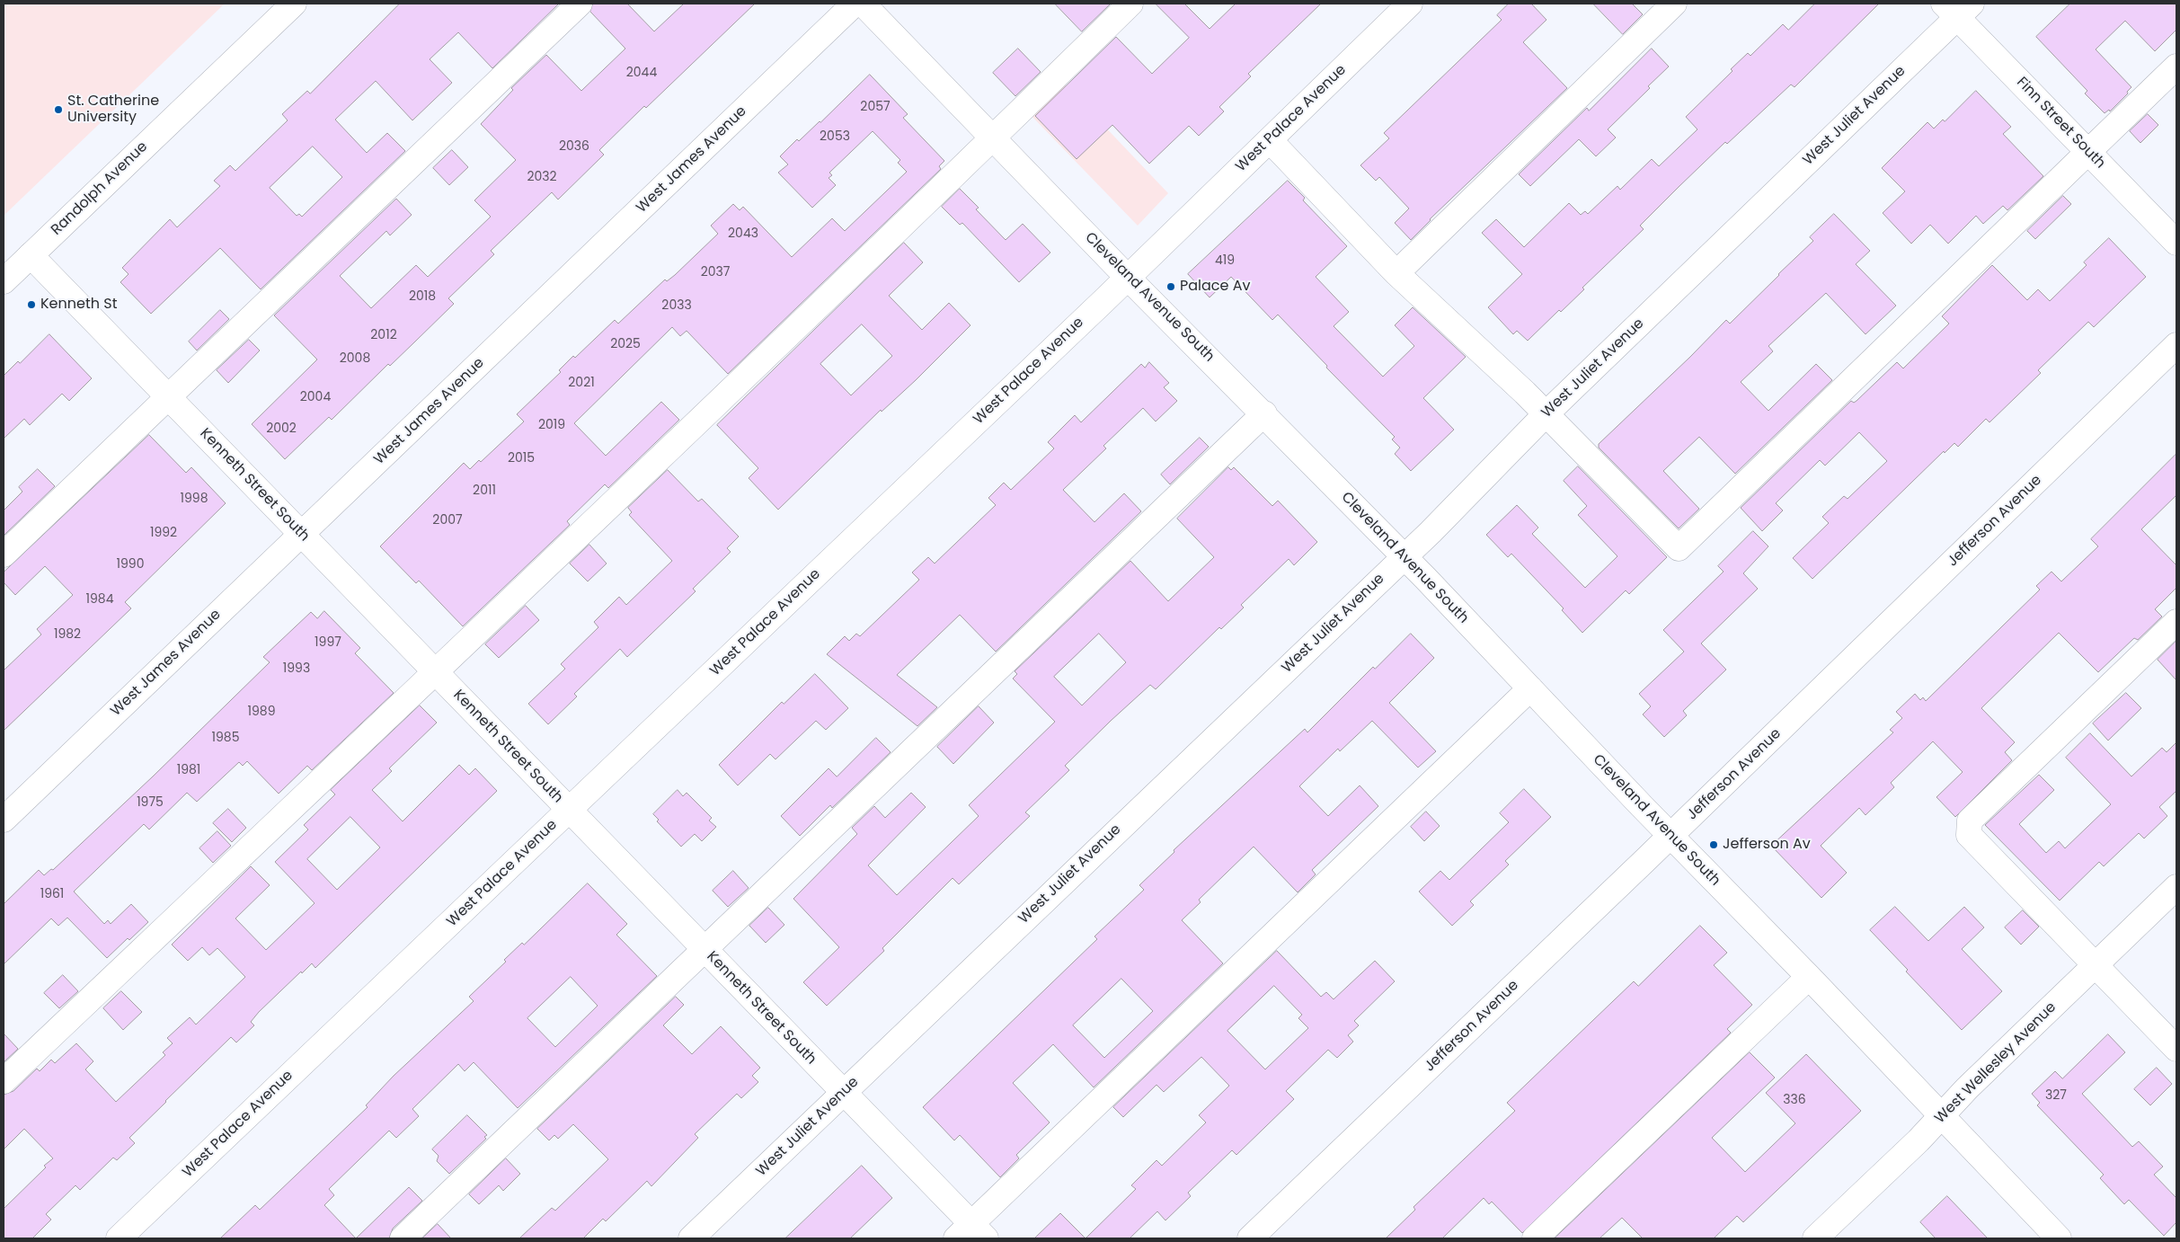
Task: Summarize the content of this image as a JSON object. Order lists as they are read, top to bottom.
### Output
{
  "streets": {
    "street": [
      "West Juliet Avenue",
      "West Palace Avenue",
      "Finn Street South",
      "West James Avenue",
      "Randolph Avenue",
      "Cleveland Avenue South",
      "Kenneth Street South",
      "Jefferson Avenue",
      "West Wellesley Avenue"
    ]
  },
  "crossings": [
    ["West Juliet Avenue", "Finn Street South"],
    ["West Juliet Avenue", "Cleveland Avenue South"],
    ["West Juliet Avenue", "Kenneth Street South"],
    ["West Palace Avenue", "Cleveland Avenue South"],
    ["West Palace Avenue", "Kenneth Street South"],
    ["West James Avenue", "Kenneth Street South"],
    ["Randolph Avenue", "Kenneth Street South"],
    ["Cleveland Avenue South", "Jefferson Avenue"],
    ["Cleveland Avenue South", "West Wellesley Avenue"]
  ],
  "places": [
    "St. Catherine University",
    "Palace Av",
    "Kenneth St",
    "Jefferson Av"
  ],
  "house_numbers": [
    "2044",
    "2057",
    "2053",
    "2036",
    "2032",
    "2043",
    "419",
    "2037",
    "2018",
    "2033",
    "2012",
    "2025",
    "2008",
    "2021",
    "2004",
    "2019",
    "2002",
    "2015",
    "2011",
    "1998",
    "2007",
    "1992",
    "1990",
    "1984",
    "1982",
    "1997",
    "1993",
    "1989",
    "1985",
    "1981",
    "1975",
    "1961",
    "327",
    "336"
  ]
}
